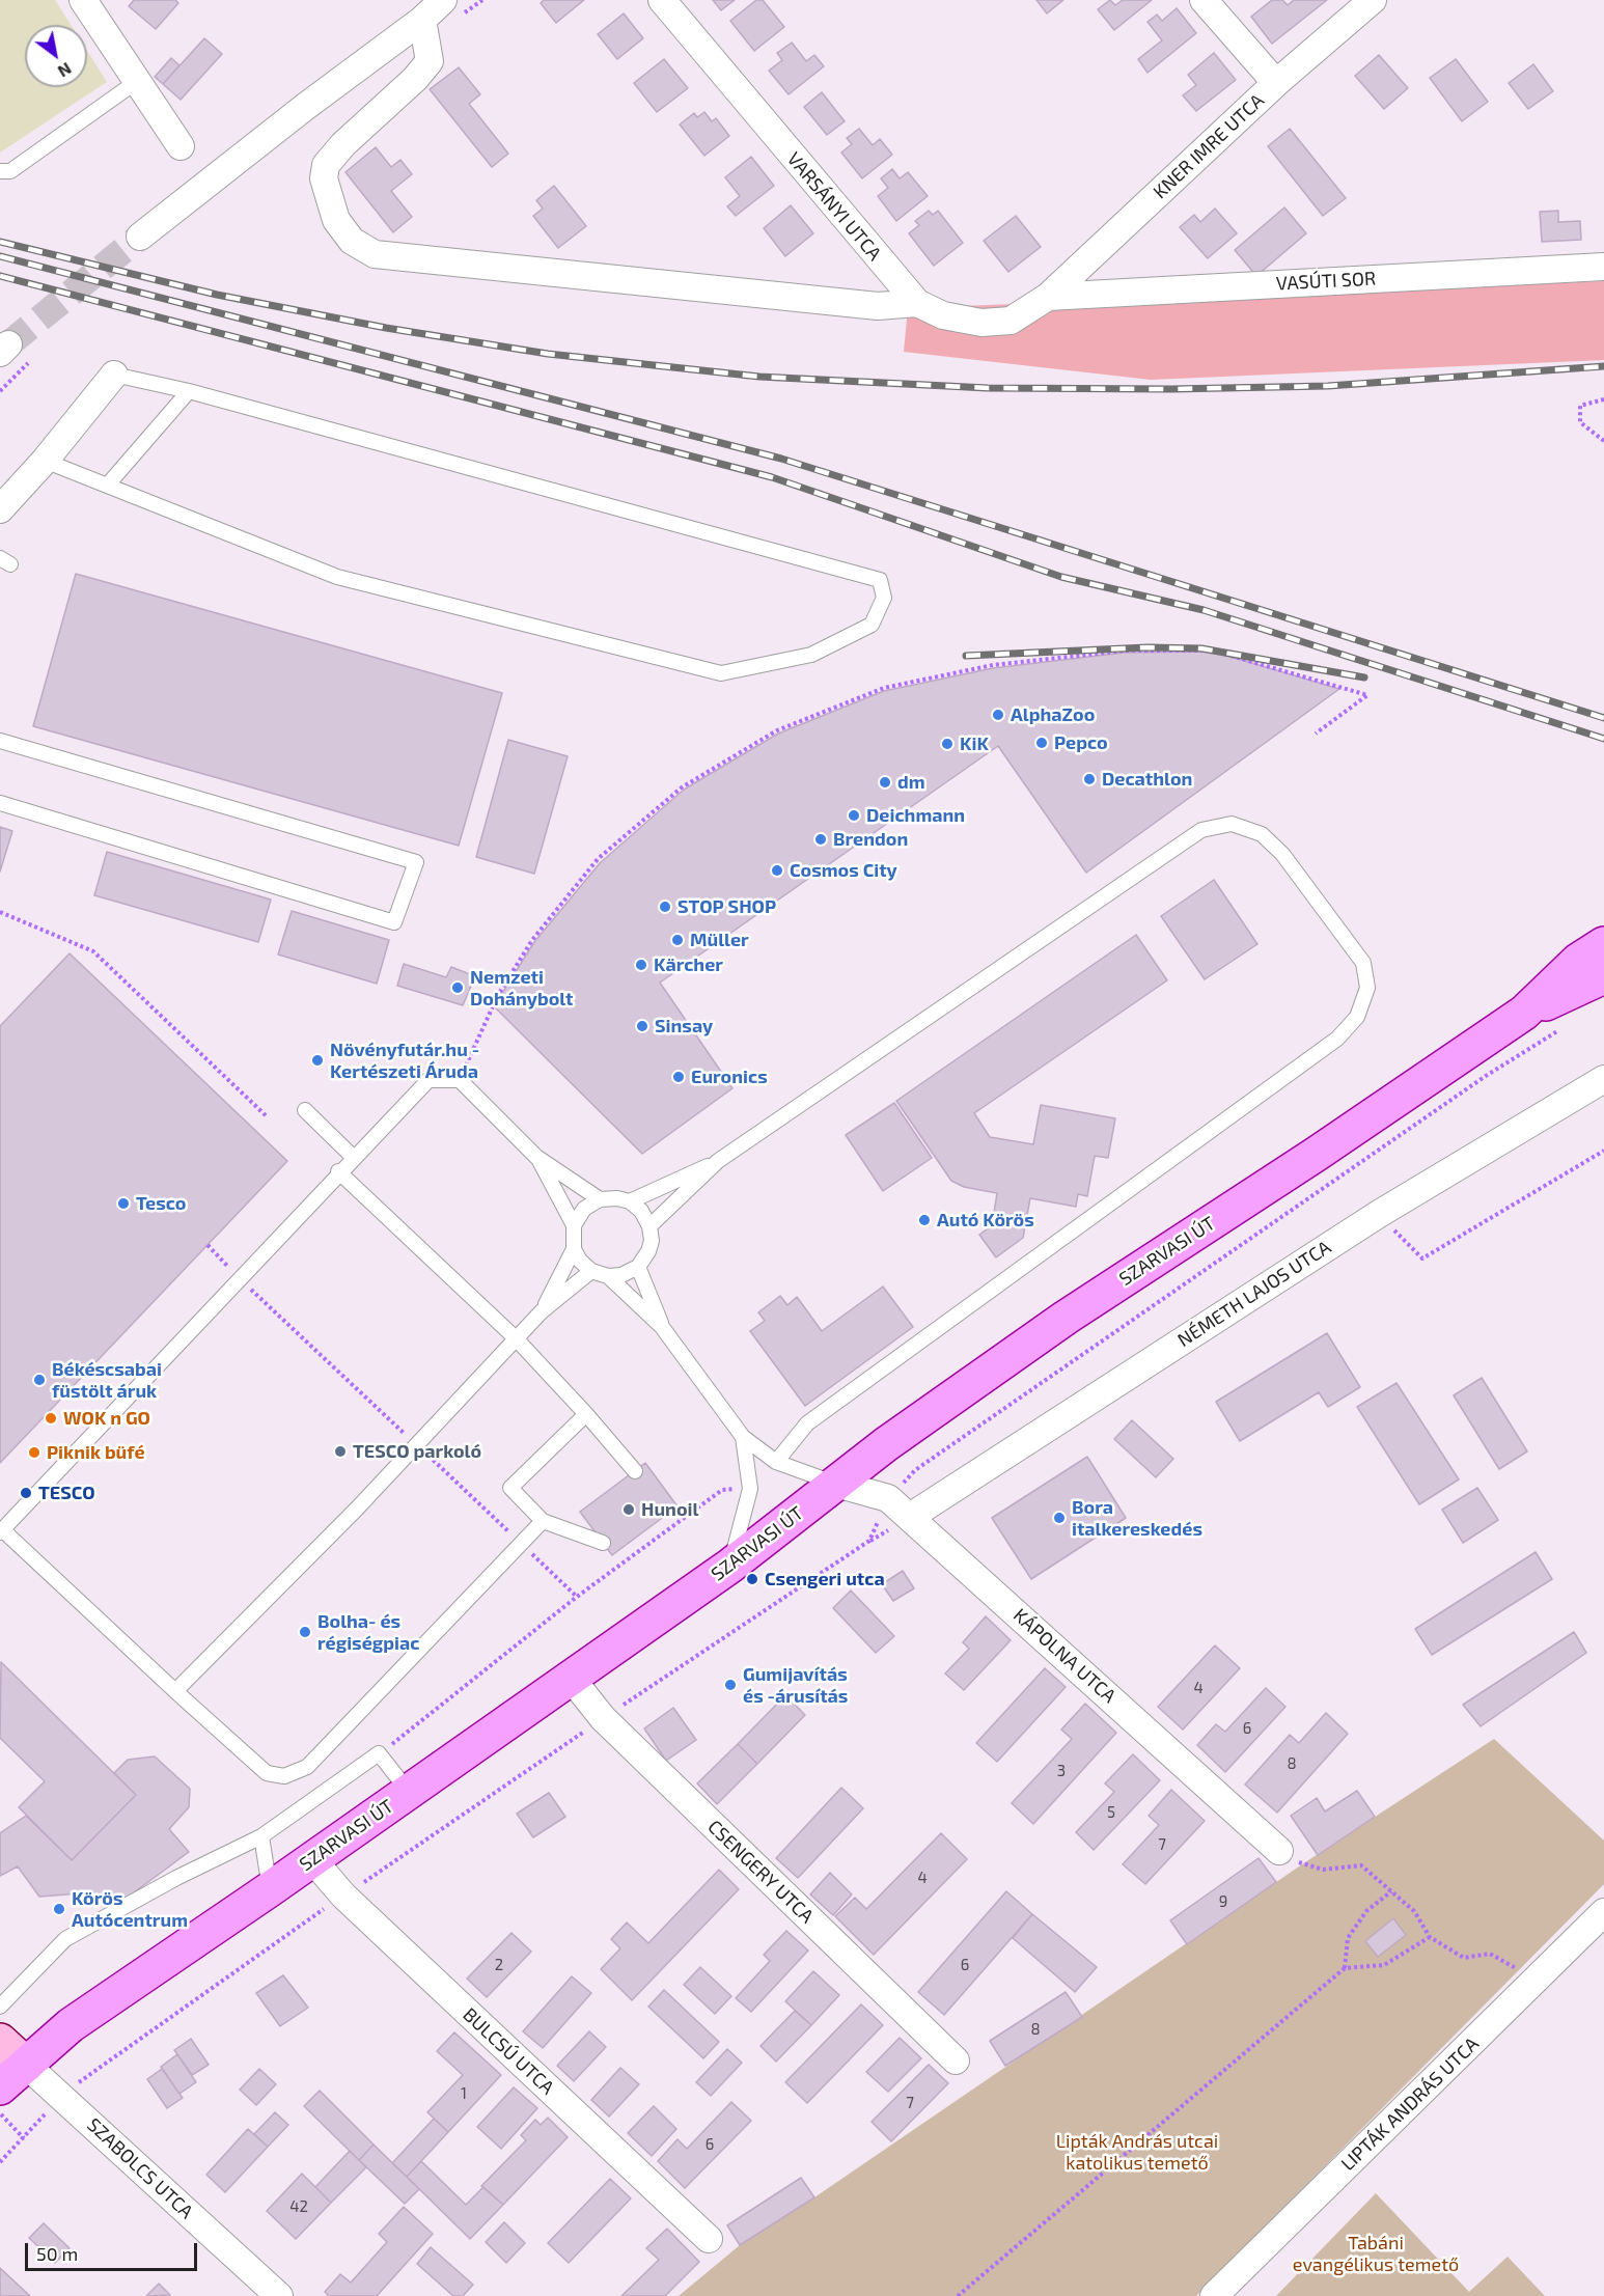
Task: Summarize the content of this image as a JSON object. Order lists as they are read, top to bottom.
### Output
{
  "streets": {
    "main road": ["SZARVASI ÚT"],
    "street": [
      "KNER IMRE UTCA",
      "VARSÁNYI UTCA",
      "VASÚTI SOR",
      "NÉMETH LAJOS UTCA",
      "KÁPOLNA UTCA",
      "CSENGERY UTCA",
      "BULCSÚ UTCA",
      "LIPTÁK ANDRÁS UTCA",
      "SZABOLCS UTCA"
    ]
  },
  "crossings": [
    ["KNER IMRE UTCA", "VARSÁNYI UTCA"],
    ["KNER IMRE UTCA", "VASÚTI SOR"],
    ["VARSÁNYI UTCA", "VASÚTI SOR"],
    ["SZARVASI ÚT", "KÁPOLNA UTCA"],
    ["SZARVASI ÚT", "CSENGERY UTCA"],
    ["SZARVASI ÚT", "BULCSÚ UTCA"],
    ["SZARVASI ÚT", "SZABOLCS UTCA"],
    ["NÉMETH LAJOS UTCA", "KÁPOLNA UTCA"]
  ],
  "parks": ["Lipták András utcai katolikus temető", "Tabáni evangélikus temető"],
  "places": [
    "AlphaZoo",
    "Pepco",
    "KiK",
    "Decathlon",
    "dm",
    "Deichmann",
    "Brendon",
    "Cosmos City",
    "STOP SHOP",
    "Müller",
    "Kärcher",
    "Nemzeti Dohánybolt",
    "Sinsay",
    "Növényfutár.hu - Kertészeti Áruda",
    "Euronics",
    "Tesco",
    "Autó Körös",
    "Békéscsabai füstölt áruk",
    "WOK n GO",
    "TESCO parkoló",
    "Piknik büfé",
    "TESCO",
    "Hunoil",
    "Bora italkereskedés",
    "Csengeri utca",
    "Bolha- és régiségpiac",
    "Gumijavítás és -árusítás",
    "Körös Autócentrum"
  ],
  "house_numbers": [
    "4",
    "6",
    "8",
    "3",
    "5",
    "7",
    "4",
    "9",
    "2",
    "6",
    "8",
    "1",
    "7",
    "6",
    "42"
  ],
  "scale_bar": "50 m",
  "north": "bottom right"
}
